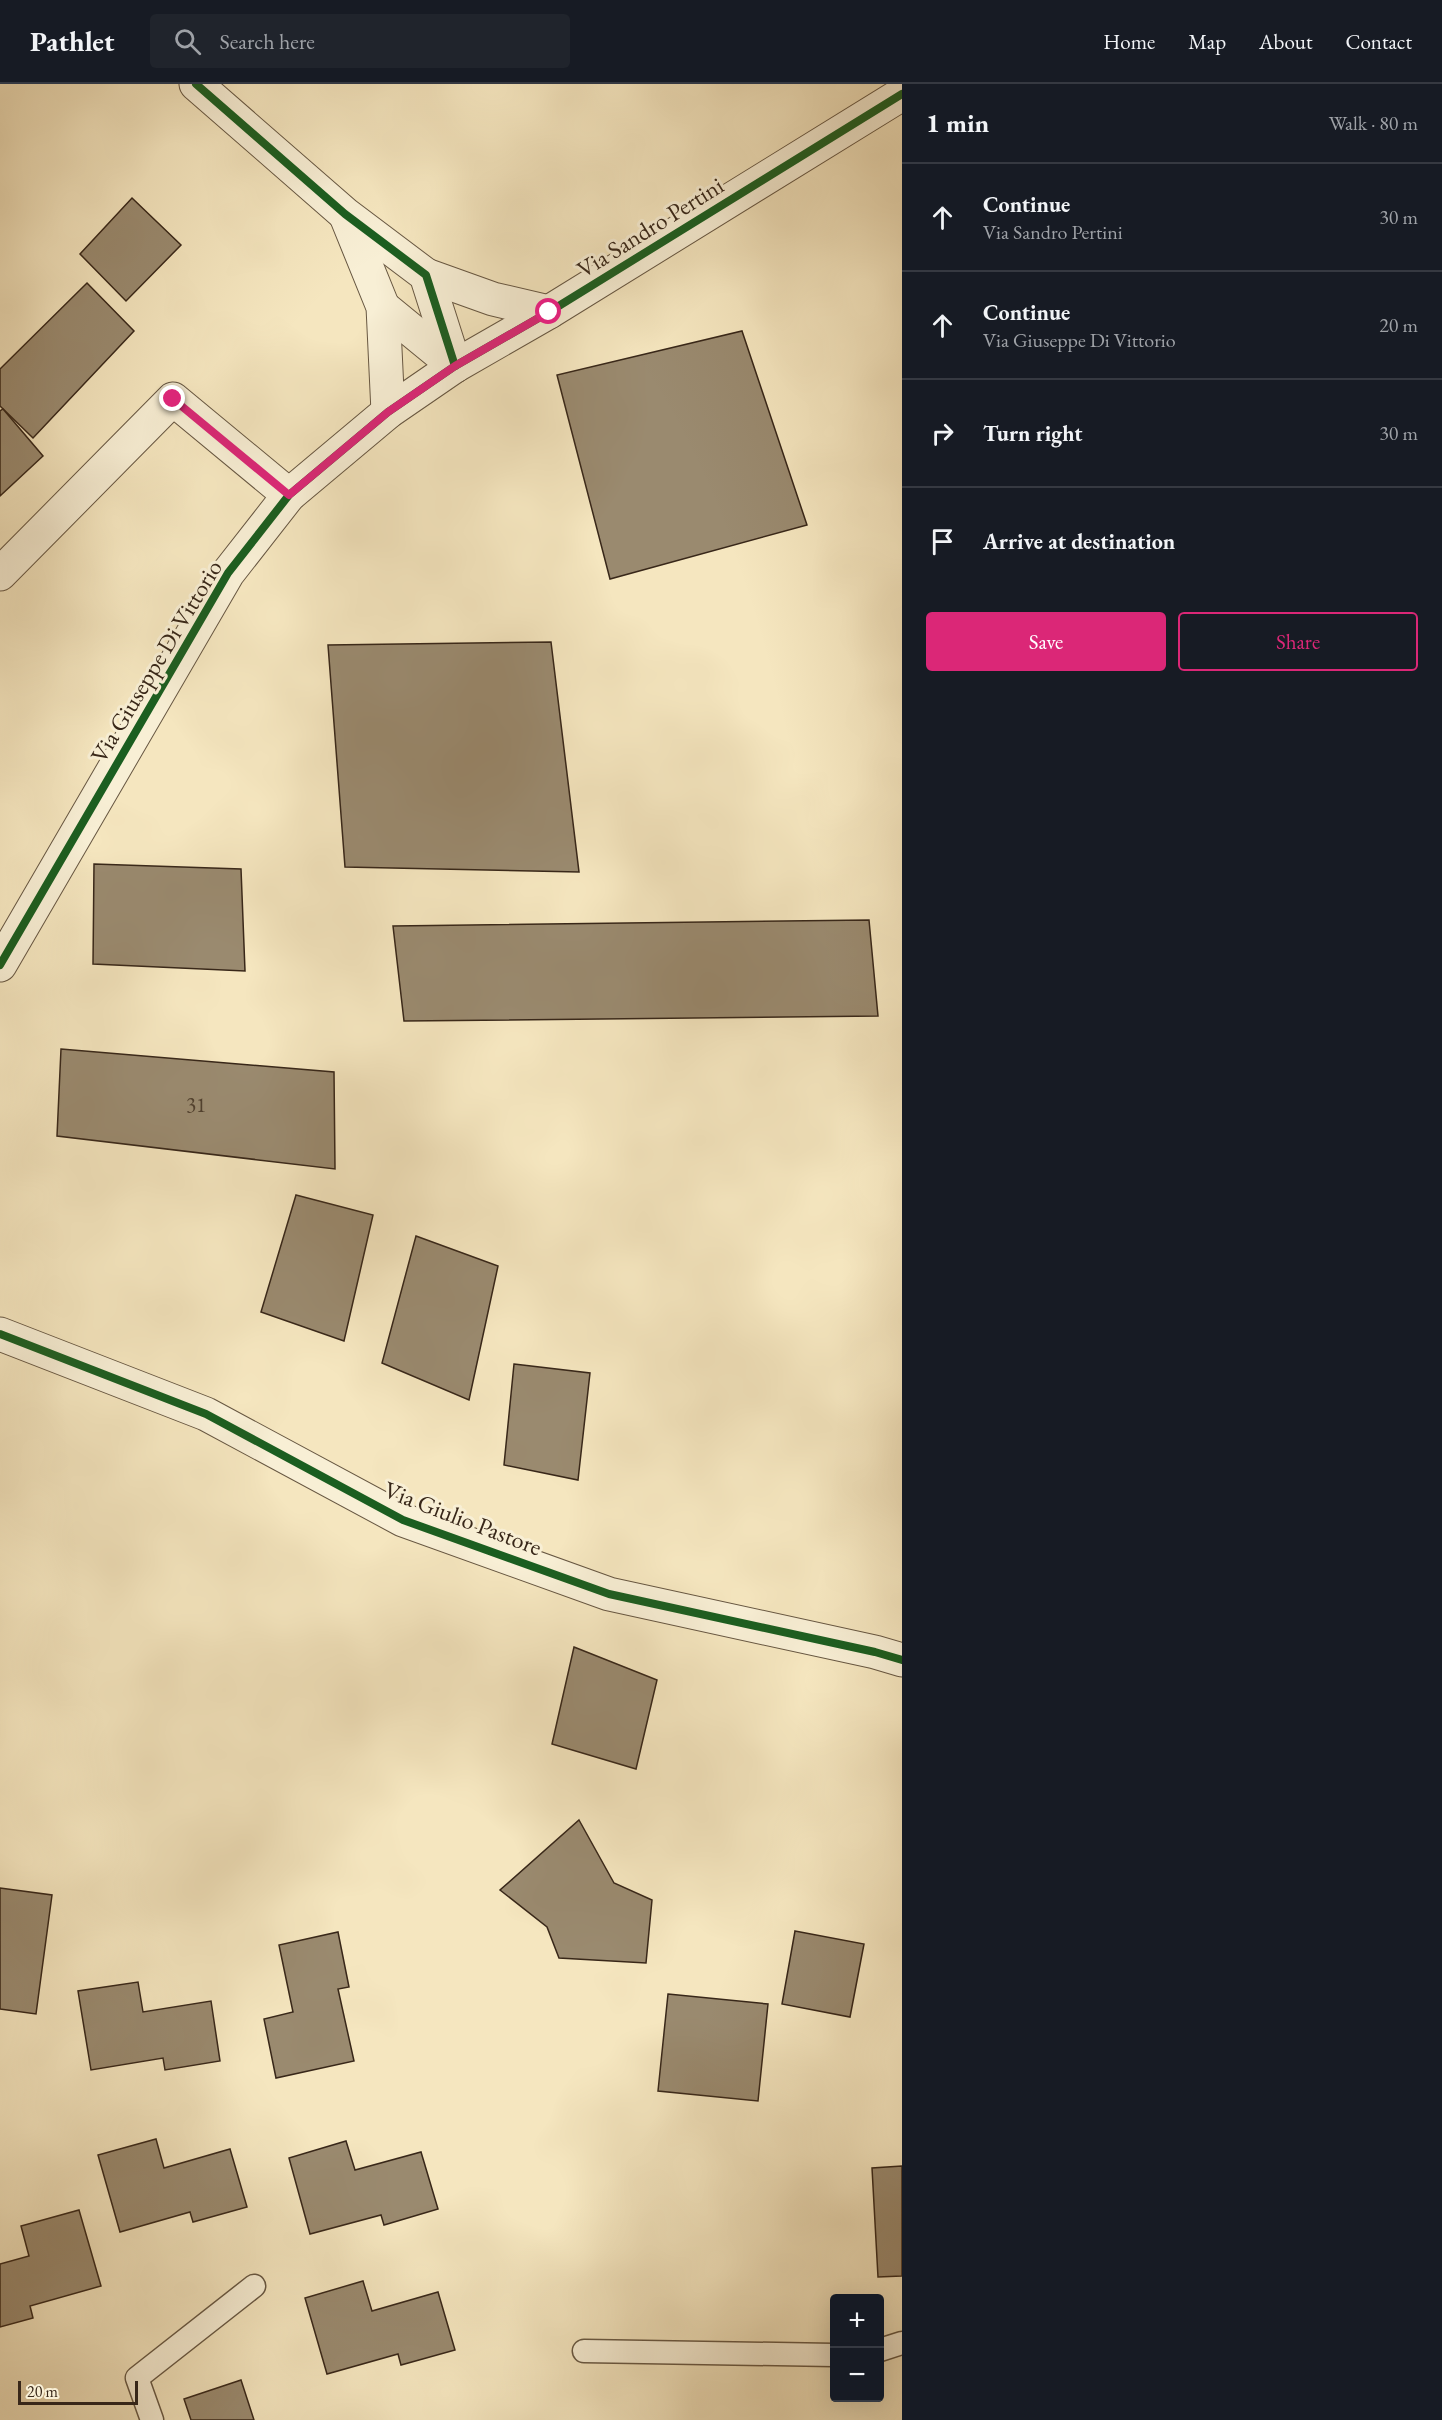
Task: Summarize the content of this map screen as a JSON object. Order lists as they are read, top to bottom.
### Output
{
  "streets": {
    "street": ["Via Sandro Pertini", "Via Giuseppe Di Vittorio", "Via Giulio Pastore"]
  },
  "crossings": [
    ["Via Sandro Pertini", "Via Giuseppe Di Vittorio"]
  ],
  "house_numbers": ["31"],
  "scale_bar": "20 m",
  "page": {
    "header": "Pathlet",
    "search": "Search here",
    "nav": [
      "Home",
      "Map",
      "About",
      "Contact"
    ],
    "heading": ["1 min", "Walk · 80 m"],
    "list": [
      ["Continue", "Via Sandro Pertini", "30 m"],
      ["Continue", "Via Giuseppe Di Vittorio", "20 m"],
      ["Turn right", "30 m"],
      "Arrive at destination"
    ],
    "buttons": ["Save", "Share"],
    "map_buttons": ["+", "−"],
    "scale": "20 m"
  }
}
